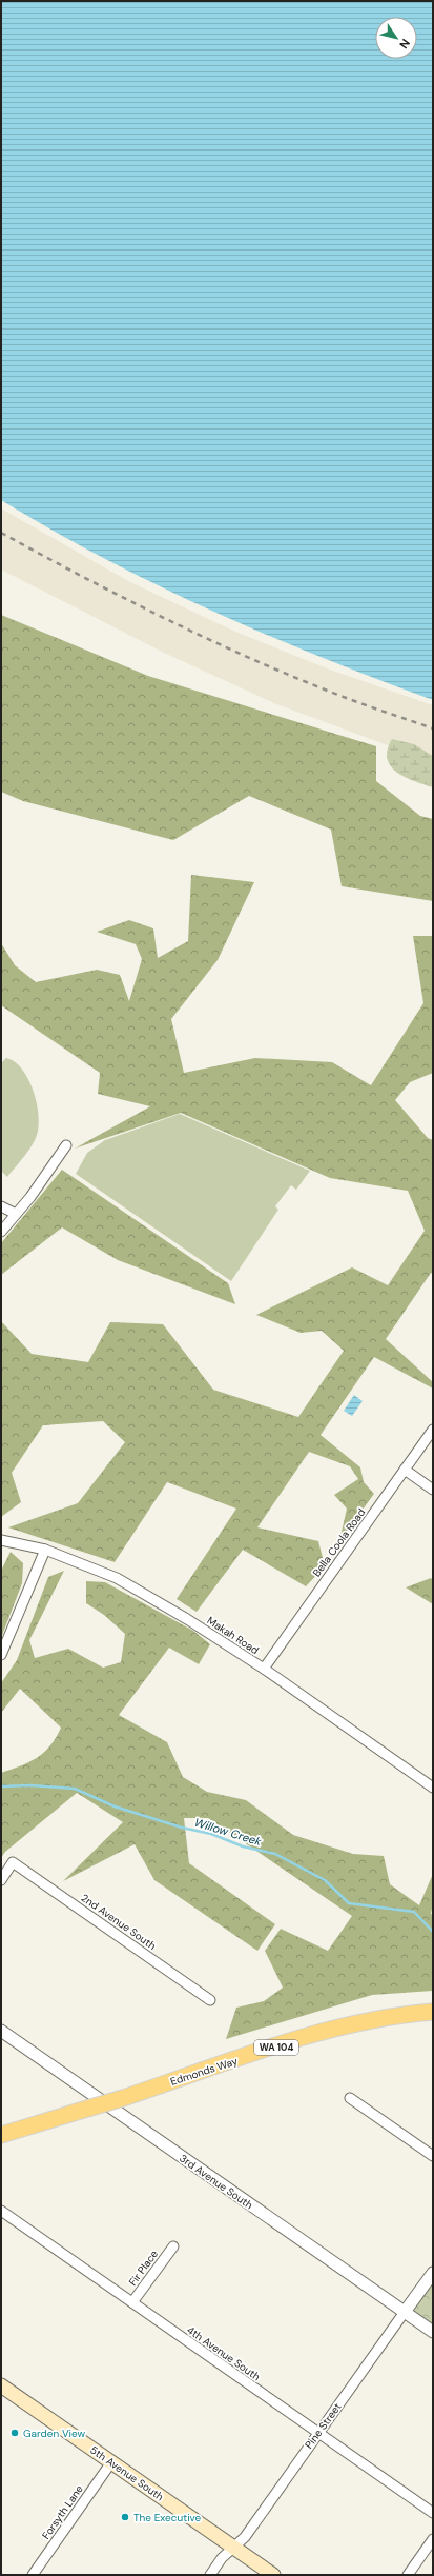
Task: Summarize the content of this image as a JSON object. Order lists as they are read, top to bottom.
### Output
{
  "streets": {
    "main road": ["WA 104", "Edmonds Way", "5th Avenue South"],
    "street": [
      "Bella Coola Road",
      "Makah Road",
      "2nd Avenue South",
      "3rd Avenue South",
      "Fir Place",
      "4th Avenue South",
      "Pine Street",
      "Forsyth Lane"
    ]
  },
  "crossings": [
    ["Bella Coola Road", "Makah Road"],
    ["3rd Avenue South", "Pine Street"],
    ["Fir Place", "4th Avenue South"],
    ["4th Avenue South", "Pine Street"],
    ["Pine Street", "5th Avenue South"],
    ["5th Avenue South", "Forsyth Lane"]
  ],
  "water": ["Willow Creek"],
  "places": ["Garden View", "The Executive"],
  "north": "bottom right"
}
